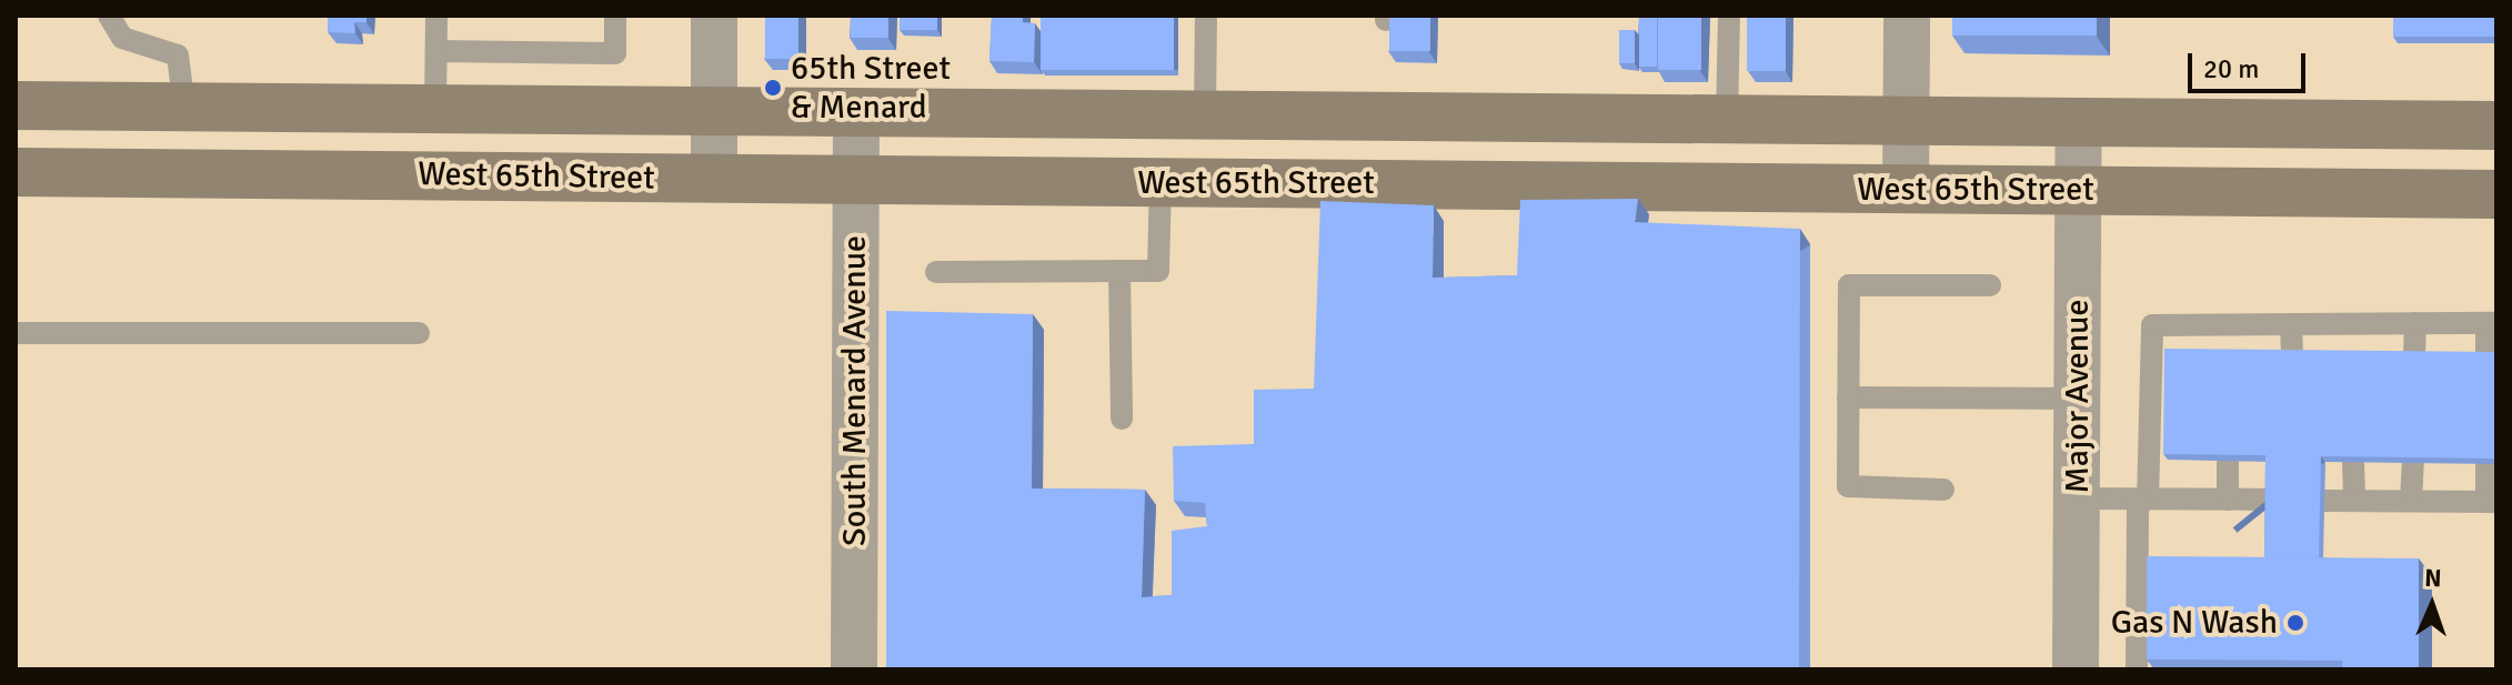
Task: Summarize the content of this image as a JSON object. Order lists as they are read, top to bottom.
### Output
{
  "streets": {
    "street": ["West 65th Street", "South Menard Avenue", "Major Avenue"]
  },
  "crossings": [
    ["West 65th Street", "South Menard Avenue"],
    ["West 65th Street", "Major Avenue"]
  ],
  "places": ["65th Street & Menard", "Gas N Wash"],
  "scale_bar": "20 m",
  "north": "top"
}
